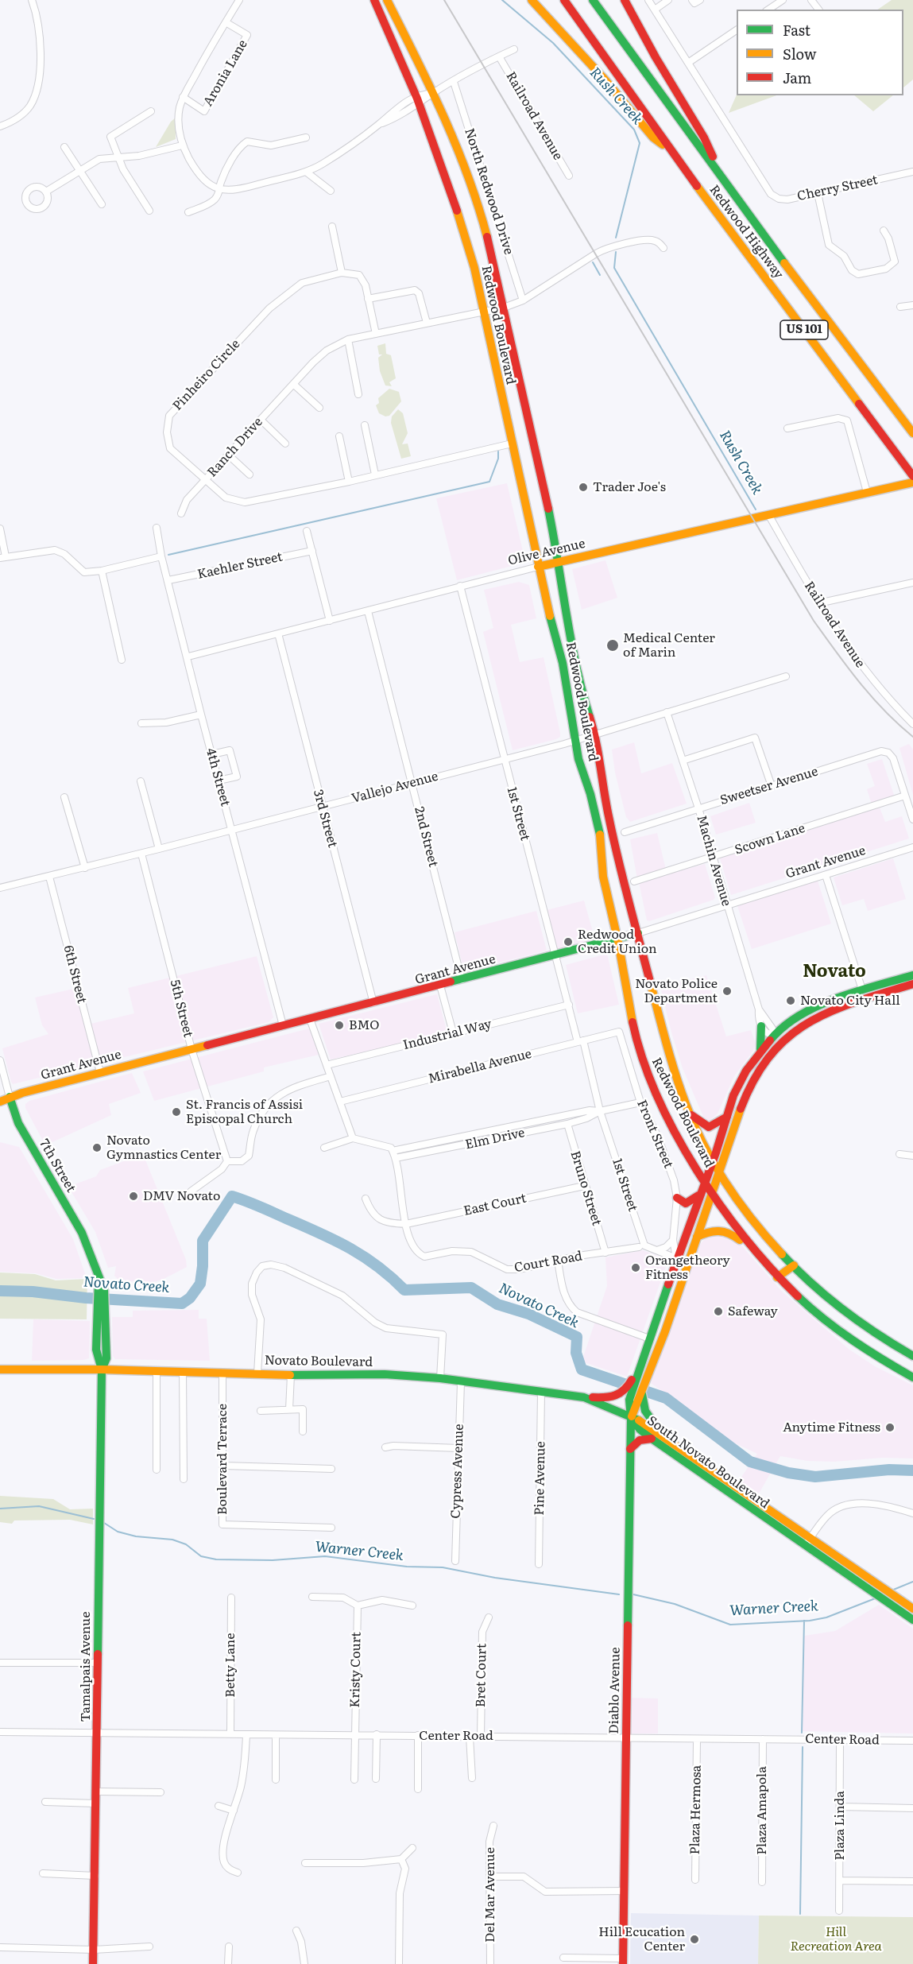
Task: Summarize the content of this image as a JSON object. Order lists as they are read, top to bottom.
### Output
{
  "streets": {
    "main road": [
      "Redwood Highway",
      "Redwood Boulevard",
      "US 101",
      "Olive Avenue",
      "Grant Avenue",
      "7th Street",
      "Novato Boulevard",
      "South Novato Boulevard",
      "Tamalpais Avenue",
      "Diablo Avenue"
    ],
    "street": [
      "Aronia Lane",
      "Railroad Avenue",
      "Cherry Street",
      "North Redwood Drive",
      "Pinheiro Circle",
      "Ranch Drive",
      "Kaehler Street",
      "4th Street",
      "Sweetser Avenue",
      "Vallejo Avenue",
      "1st Street",
      "3rd Street",
      "2nd Street",
      "Scown Lane",
      "Machin Avenue",
      "6th Street",
      "5th Street",
      "Industrial Way",
      "Mirabella Avenue",
      "Front Street",
      "Elm Drive",
      "Bruno Street",
      "East Court",
      "Court Road",
      "Boulevard Terrace",
      "Cypress Avenue",
      "Pine Avenue",
      "Betty Lane",
      "Kristy Court",
      "Bret Court",
      "Center Road",
      "Plaza Hermosa",
      "Plaza Amapola",
      "Plaza Linda",
      "Del Mar Avenue"
    ]
  },
  "crossings": [
    ["Railroad Avenue", "Olive Avenue"],
    ["North Redwood Drive", "Ranch Drive"],
    ["Redwood Boulevard", "Pinheiro Circle"],
    ["Redwood Boulevard", "Ranch Drive"],
    ["Redwood Boulevard", "Olive Avenue"],
    ["Redwood Boulevard", "Vallejo Avenue"],
    ["Redwood Boulevard", "Grant Avenue"],
    ["Redwood Boulevard", "Diablo Avenue"],
    ["Pinheiro Circle", "Ranch Drive"],
    ["Olive Avenue", "4th Street"],
    ["Olive Avenue", "1st Street"],
    ["Olive Avenue", "3rd Street"],
    ["Olive Avenue", "2nd Street"],
    ["Kaehler Street", "4th Street"],
    ["4th Street", "Vallejo Avenue"],
    ["4th Street", "Grant Avenue"],
    ["Sweetser Avenue", "Scown Lane"],
    ["Sweetser Avenue", "Machin Avenue"],
    ["Vallejo Avenue", "1st Street"],
    ["Vallejo Avenue", "3rd Street"],
    ["Vallejo Avenue", "2nd Street"],
    ["Vallejo Avenue", "Machin Avenue"],
    ["Vallejo Avenue", "6th Street"],
    ["Vallejo Avenue", "5th Street"],
    ["1st Street", "Grant Avenue"],
    ["1st Street", "Industrial Way"],
    ["1st Street", "Mirabella Avenue"],
    ["1st Street", "Elm Drive"],
    ["1st Street", "Court Road"],
    ["3rd Street", "Grant Avenue"],
    ["2nd Street", "Grant Avenue"],
    ["Scown Lane", "Machin Avenue"],
    ["Machin Avenue", "Grant Avenue"],
    ["Machin Avenue", "Diablo Avenue"],
    ["Grant Avenue", "6th Street"],
    ["Grant Avenue", "5th Street"],
    ["Grant Avenue", "7th Street"],
    ["Mirabella Avenue", "Front Street"],
    ["Front Street", "Elm Drive"],
    ["Front Street", "Diablo Avenue"],
    ["Elm Drive", "Bruno Street"],
    ["Elm Drive", "Court Road"],
    ["7th Street", "Novato Boulevard"],
    ["7th Street", "Tamalpais Avenue"],
    ["Bruno Street", "East Court"],
    ["Bruno Street", "Court Road"],
    ["East Court", "Court Road"],
    ["Novato Boulevard", "Boulevard Terrace"],
    ["Novato Boulevard", "South Novato Boulevard"],
    ["Novato Boulevard", "Cypress Avenue"],
    ["Novato Boulevard", "Pine Avenue"],
    ["Novato Boulevard", "Tamalpais Avenue"],
    ["Novato Boulevard", "Diablo Avenue"],
    ["South Novato Boulevard", "Diablo Avenue"],
    ["Betty Lane", "Center Road"],
    ["Tamalpais Avenue", "Center Road"],
    ["Kristy Court", "Center Road"],
    ["Bret Court", "Center Road"],
    ["Diablo Avenue", "Center Road"],
    ["Center Road", "Plaza Hermosa"],
    ["Center Road", "Plaza Amapola"],
    ["Center Road", "Plaza Linda"]
  ],
  "districts": ["Novato"],
  "water": ["Rush Creek", "Novato Creek", "Warner Creek"],
  "parks": ["Hill Recreation Area"],
  "places": [
    "Trader Joe's",
    "Medical Center of Marin",
    "Redwood Credit Union",
    "Novato Police Department",
    "Novato City Hall",
    "BMO",
    "St. Francis of Assisi Episcopal Church",
    "Novato Gymnastics Center",
    "DMV Novato",
    "Orangetheory Fitness",
    "Safeway",
    "Anytime Fitness",
    "Hill Ecucation Center"
  ],
  "legend": ["Fast", "Slow", "Jam"]
}
